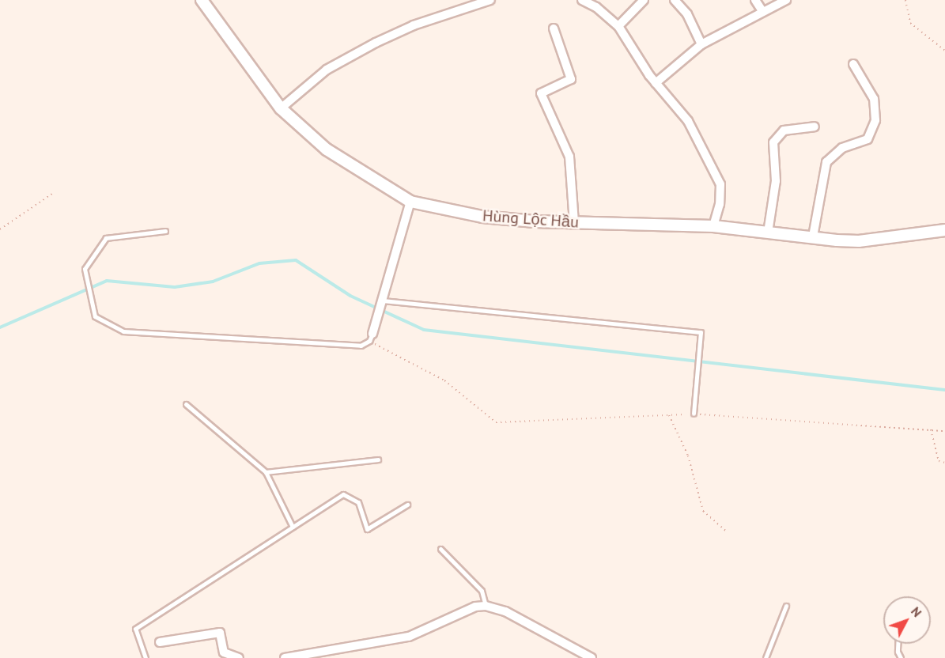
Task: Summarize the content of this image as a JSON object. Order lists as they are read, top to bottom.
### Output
{
  "streets": {
    "street": ["Hùng Lộc Hầu"]
  },
  "north": "top right"
}
